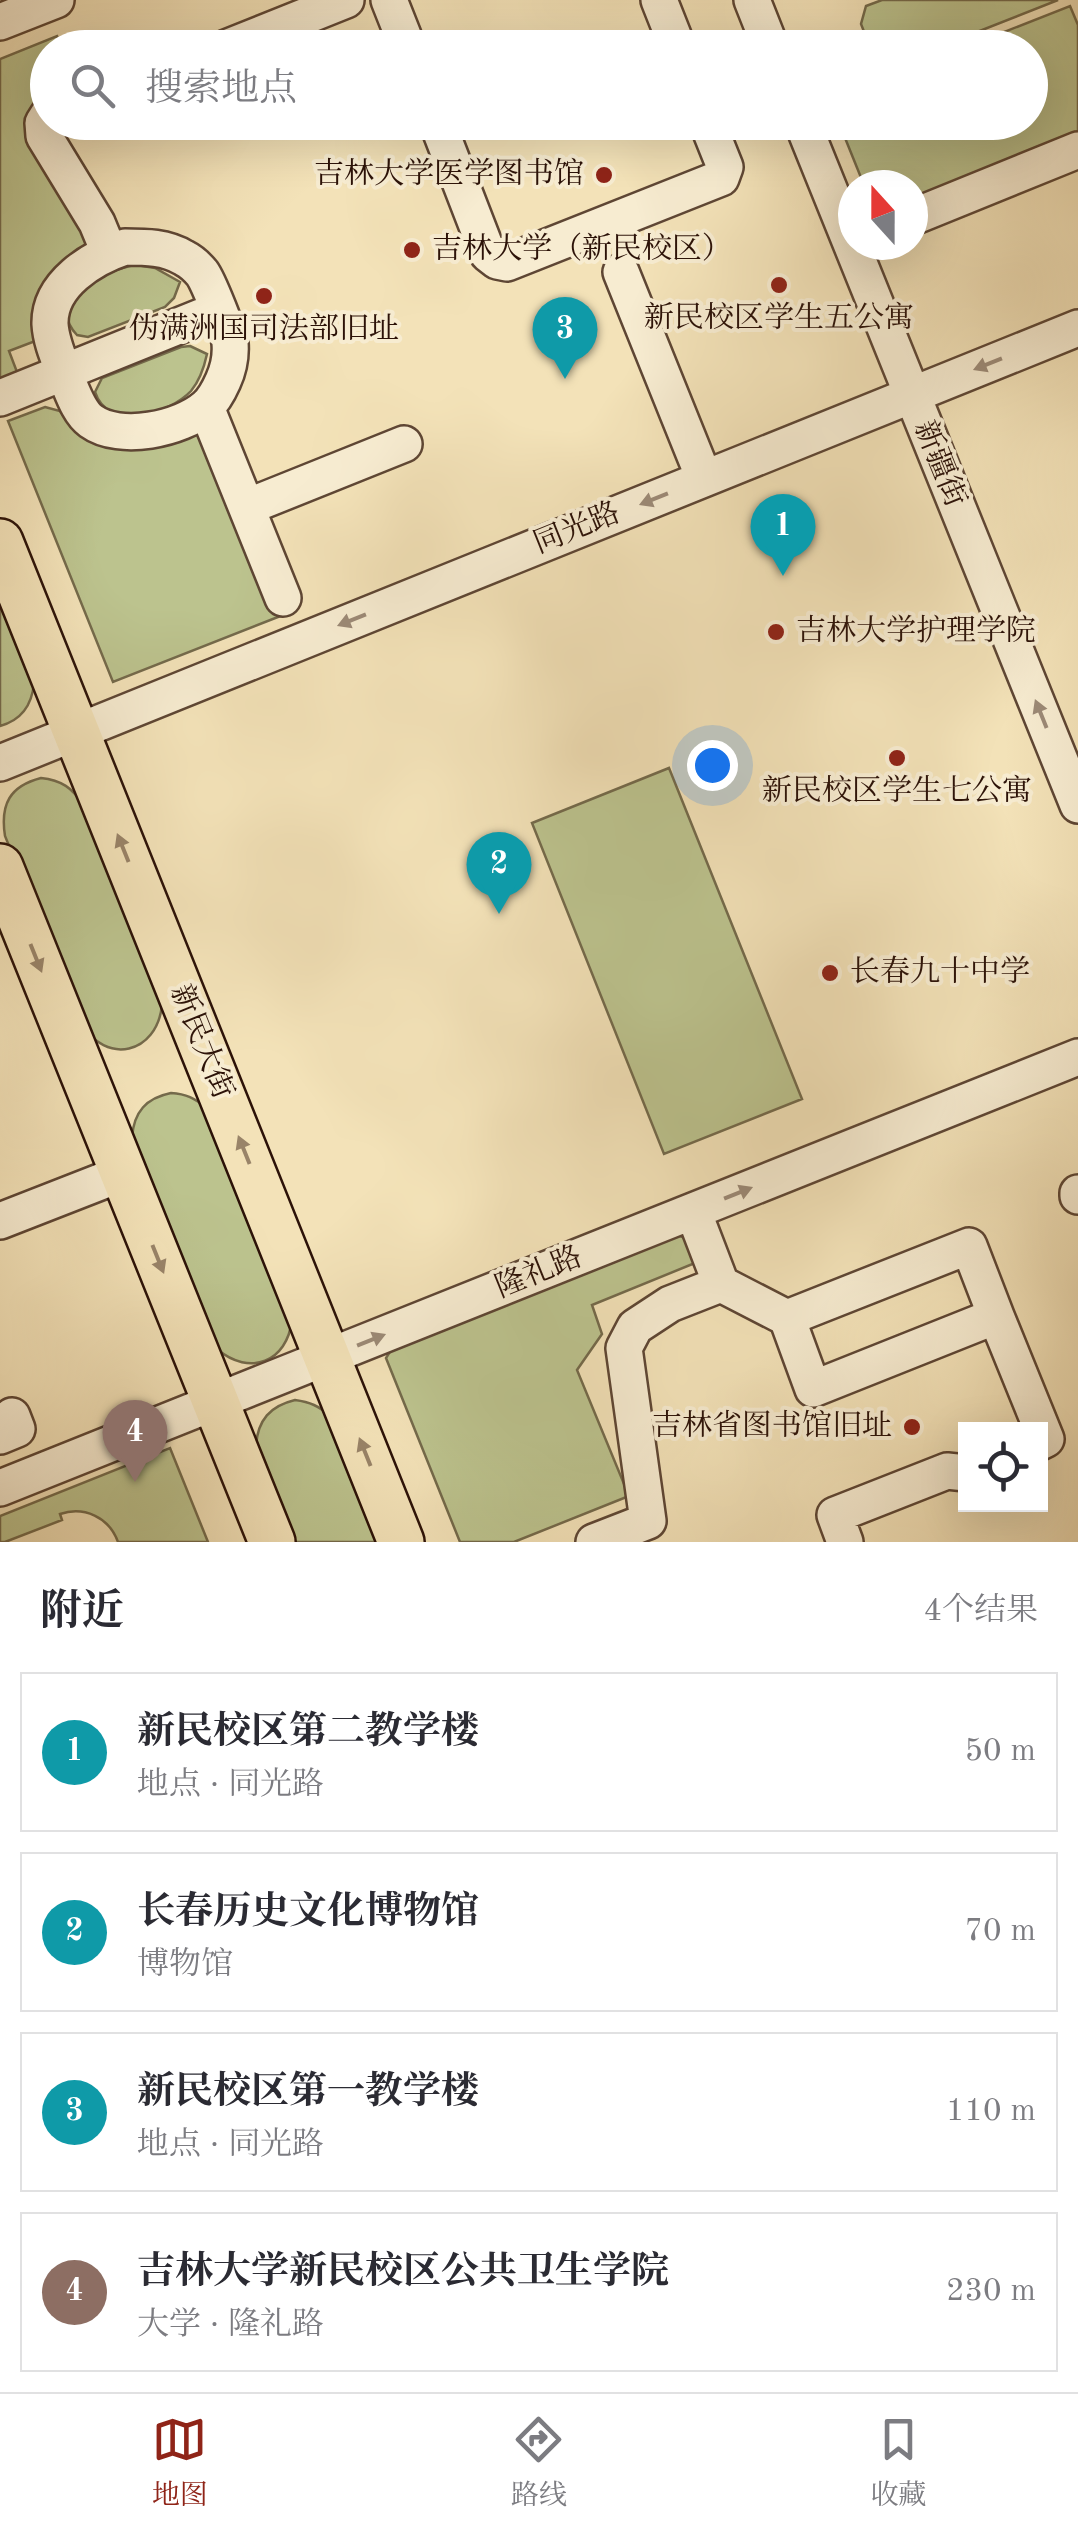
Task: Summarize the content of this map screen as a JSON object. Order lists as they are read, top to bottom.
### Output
{
  "streets": {
    "main road": ["新民大街"],
    "street": ["新疆街", "同光路", "隆礼路"]
  },
  "crossings": [
    ["新疆街", "同光路"],
    ["同光路", "新民大街"],
    ["新民大街", "隆礼路"]
  ],
  "one_way": ["新疆街", "隆礼路"],
  "places": [
    "吉林大学医学图书馆",
    "吉林大学（新民校区）",
    "新民校区学生五公寓",
    "伪满洲国司法部旧址",
    "吉林大学护理学院",
    "新民校区学生七公寓",
    "长春九十中学",
    "吉林省图书馆旧址"
  ],
  "north": "top",
  "page": {
    "search": "搜索地点",
    "pins": [
      "3",
      "1",
      "2",
      "4"
    ],
    "heading": ["附近", "4个结果"],
    "list": [
      {
        "mark": "1",
        "name": "新民校区第二教学楼",
        "note": "地点 · 同光路",
        "value": "50 m"
      },
      {
        "mark": "2",
        "name": "长春历史文化博物馆",
        "note": "博物馆",
        "value": "70 m"
      },
      {
        "mark": "3",
        "name": "新民校区第一教学楼",
        "note": "地点 · 同光路",
        "value": "110 m"
      },
      {
        "mark": "4",
        "name": "吉林大学新民校区公共卫生学院",
        "note": "大学 · 隆礼路",
        "value": "230 m"
      }
    ],
    "nav": ["地图", "路线", "收藏"]
  }
}
